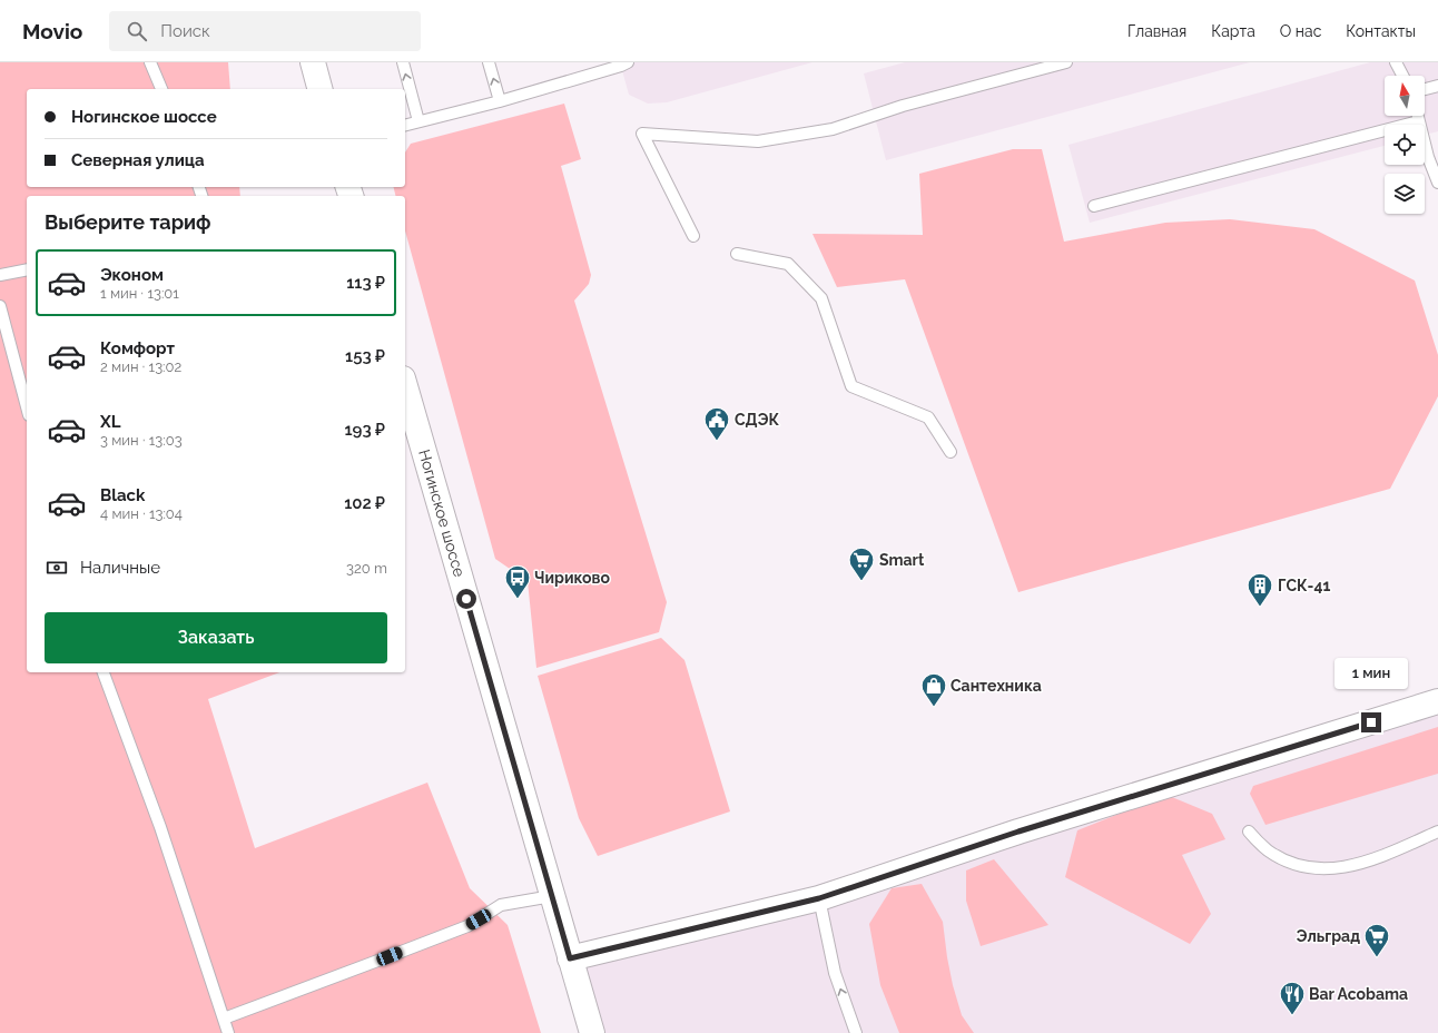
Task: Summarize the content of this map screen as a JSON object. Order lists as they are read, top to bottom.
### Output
{
  "streets": {
    "main road": ["Ногинское шоссе"]
  },
  "places": {
    "public building": ["СДЭК"],
    "supermarket": ["Smart", "Эльград"],
    "bus stop": ["Чириково"],
    "building": ["ГСК-41"],
    "shop": ["Сантехника"],
    "restaurant": ["Bar Acobama"]
  },
  "north": "top",
  "page": {
    "header": "Movio",
    "search": "Поиск",
    "nav": [
      "Главная",
      "Карта",
      "О нас",
      "Контакты"
    ],
    "banner": ["Ногинское шоссе", "Северная улица"],
    "heading": "Выберите тариф",
    "list": [
      {
        "name": "Эконом",
        "note": "1 мин · 13:01",
        "value": "113 ₽"
      },
      {
        "name": "Комфорт",
        "note": "2 мин · 13:02",
        "value": "153 ₽"
      },
      {
        "name": "XL",
        "note": "3 мин · 13:03",
        "value": "193 ₽"
      },
      {
        "name": "Black",
        "note": "4 мин · 13:04",
        "value": "102 ₽"
      }
    ],
    "pay": ["Наличные", "320 m"],
    "buttons": "Заказать",
    "bubble": "1 мин"
  }
}
